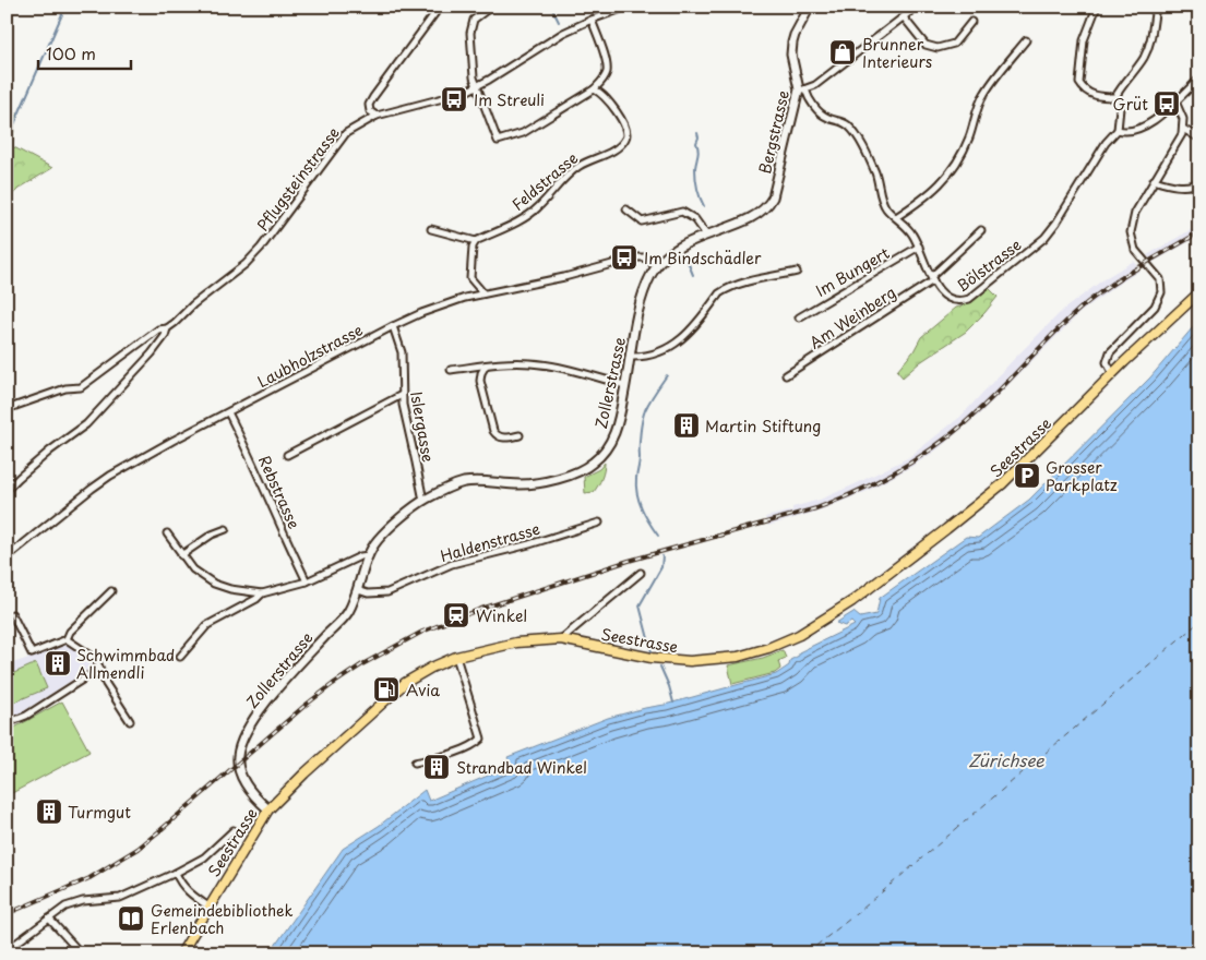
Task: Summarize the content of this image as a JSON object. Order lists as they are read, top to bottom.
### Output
{
  "streets": {
    "main road": ["Seestrasse"],
    "street": [
      "Bergstrasse",
      "Pflugsteinstrasse",
      "Feldstrasse",
      "Bölstrasse",
      "Im Bungert",
      "Am Weinberg",
      "Laubholzstrasse",
      "Zollerstrasse",
      "Islergasse",
      "Rebstrasse",
      "Haldenstrasse"
    ]
  },
  "crossings": [
    ["Bergstrasse", "Bölstrasse"],
    ["Bergstrasse", "Zollerstrasse"],
    ["Bölstrasse", "Im Bungert"],
    ["Bölstrasse", "Am Weinberg"],
    ["Laubholzstrasse", "Zollerstrasse"],
    ["Laubholzstrasse", "Islergasse"],
    ["Laubholzstrasse", "Rebstrasse"],
    ["Zollerstrasse", "Islergasse"],
    ["Zollerstrasse", "Seestrasse"],
    ["Zollerstrasse", "Haldenstrasse"]
  ],
  "water": ["Zürichsee"],
  "places": {
    "shop": ["Brunner Interieurs"],
    "bus stop": ["Im Streuli", "Grüt", "Im Bindschädler"],
    "building": [
      "Martin Stiftung",
      "Schwimmbad Allmendli",
      "Strandbad Winkel",
      "Turmgut"
    ],
    "parking": ["Grosser Parkplatz"],
    "station": ["Winkel"],
    "fuel station": ["Avia"],
    "library": ["Gemeindebibliothek Erlenbach"]
  },
  "scale_bar": "100 m"
}
